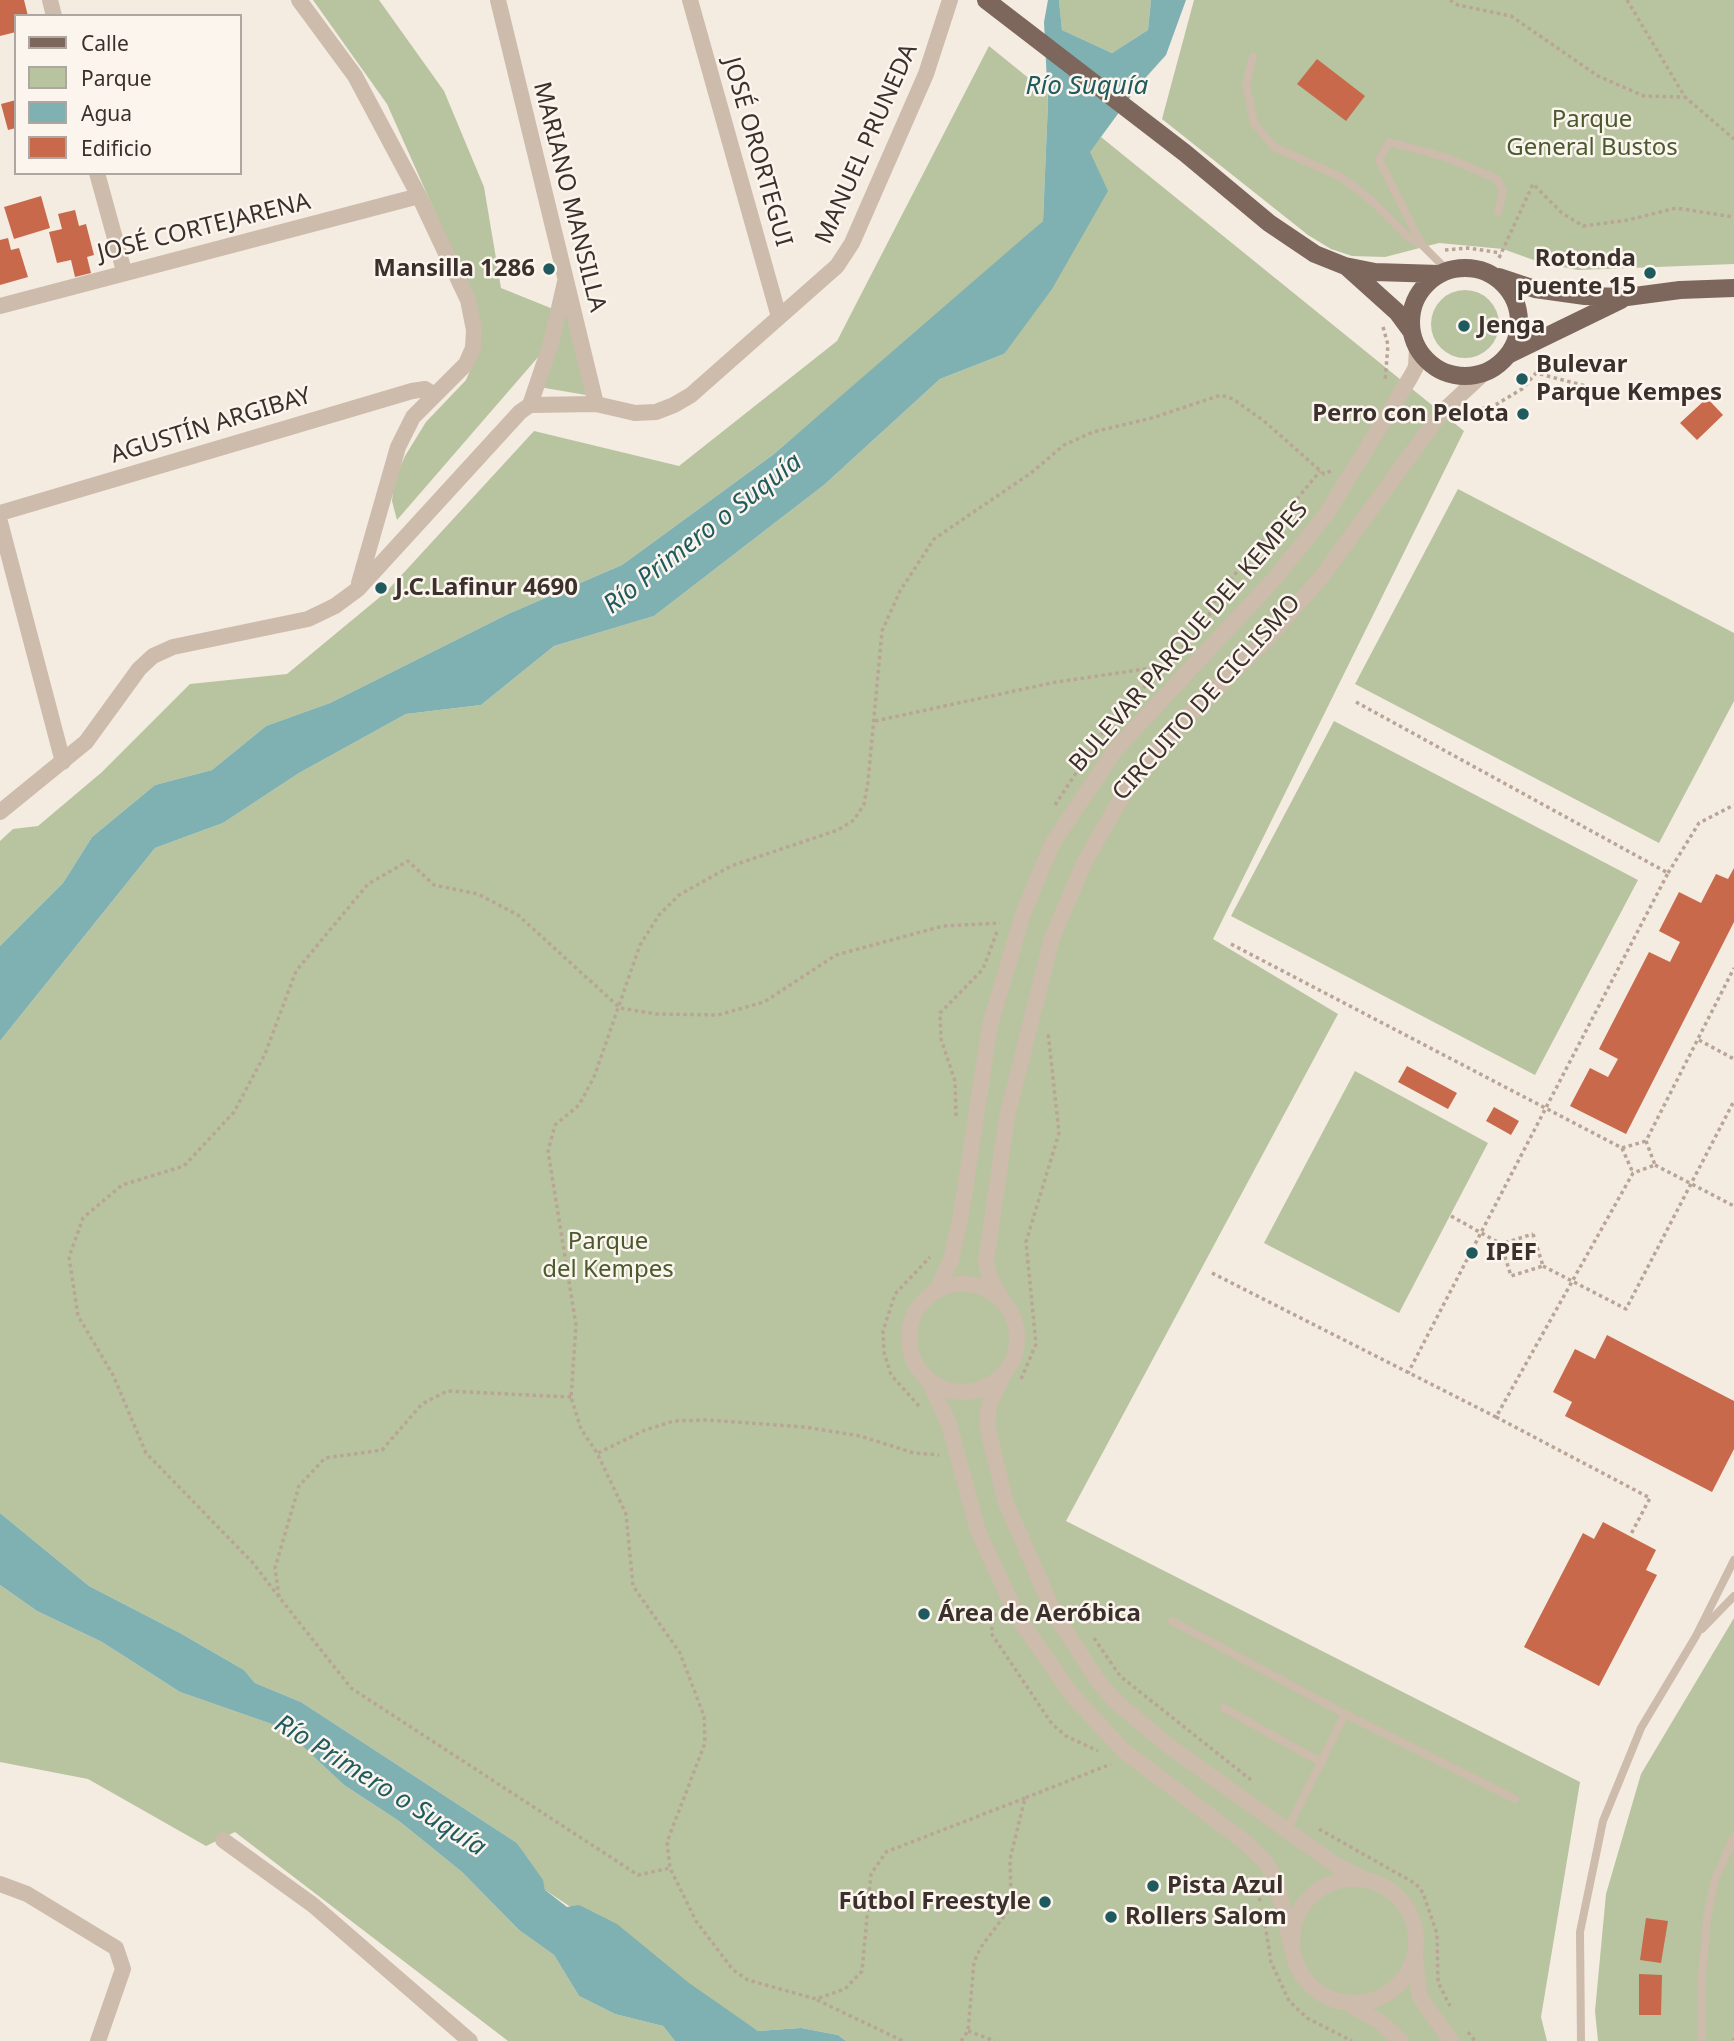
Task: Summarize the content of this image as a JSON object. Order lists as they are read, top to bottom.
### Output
{
  "streets": {
    "street": [
      "MANUEL PRUNEDA",
      "JOSÉ ORORTEGUI",
      "MARIANO MANSILLA",
      "JOSÉ CORTEJARENA",
      "AGUSTÍN ARGIBAY",
      "BULEVAR PARQUE DEL KEMPES"
    ]
  },
  "crossings": [
    ["MANUEL PRUNEDA", "JOSÉ ORORTEGUI"],
    ["MANUEL PRUNEDA", "MARIANO MANSILLA"]
  ],
  "water": ["Río Suquía", "Río Primero o Suquía"],
  "parks": ["Parque General Bustos", "Parque del Kempes"],
  "places": [
    "Mansilla 1286",
    "Rotonda puente 15",
    "Jenga",
    "Bulevar Parque Kempes",
    "Perro con Pelota",
    "J.C.Lafinur 4690",
    "IPEF",
    "Área de Aeróbica",
    "Pista Azul",
    "Fútbol Freestyle",
    "Rollers Salom"
  ],
  "legend": [
    "Calle",
    "Parque",
    "Agua",
    "Edificio"
  ]
}
